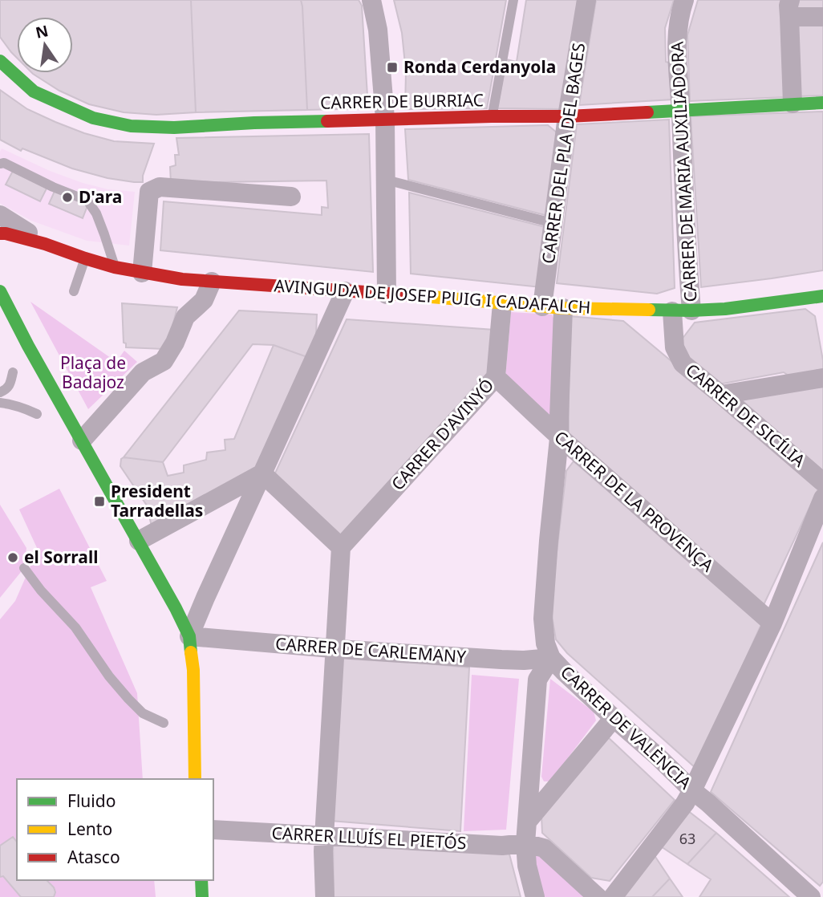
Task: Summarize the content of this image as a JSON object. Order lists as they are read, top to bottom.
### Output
{
  "streets": {
    "street": [
      "CARRER DE BURRIAC",
      "CARRER DEL PLA DEL BAGES",
      "CARRER DE MARIA AUXILIADORA",
      "AVINGUDA DE JOSEP PUIG I CADAFALCH",
      "CARRER DE SICÍLIA",
      "CARRER D'AVINYÓ",
      "CARRER DE LA PROVENÇA",
      "CARRER DE CARLEMANY",
      "CARRER DE VALÈNCIA",
      "CARRER LLUÍS EL PIETÓS"
    ]
  },
  "crossings": [
    ["CARRER DE BURRIAC", "CARRER DEL PLA DEL BAGES"],
    ["CARRER DE BURRIAC", "CARRER DE MARIA AUXILIADORA"],
    ["CARRER DEL PLA DEL BAGES", "AVINGUDA DE JOSEP PUIG I CADAFALCH"],
    ["CARRER DE MARIA AUXILIADORA", "AVINGUDA DE JOSEP PUIG I CADAFALCH"],
    ["CARRER DE MARIA AUXILIADORA", "CARRER DE SICÍLIA"],
    ["AVINGUDA DE JOSEP PUIG I CADAFALCH", "CARRER DE SICÍLIA"],
    ["AVINGUDA DE JOSEP PUIG I CADAFALCH", "CARRER D'AVINYÓ"],
    ["AVINGUDA DE JOSEP PUIG I CADAFALCH", "CARRER DE VALÈNCIA"],
    ["CARRER D'AVINYÓ", "CARRER DE LA PROVENÇA"],
    ["CARRER DE LA PROVENÇA", "CARRER DE VALÈNCIA"],
    ["CARRER DE CARLEMANY", "CARRER DE VALÈNCIA"]
  ],
  "parks": ["Plaça de Badajoz"],
  "places": {
    "transit": ["Ronda Cerdanyola", "President Tarradellas"],
    "other": ["D'ara", "el Sorrall"]
  },
  "house_numbers": ["63"],
  "legend": ["Fluido", "Lento", "Atasco"],
  "north": "top"
}
